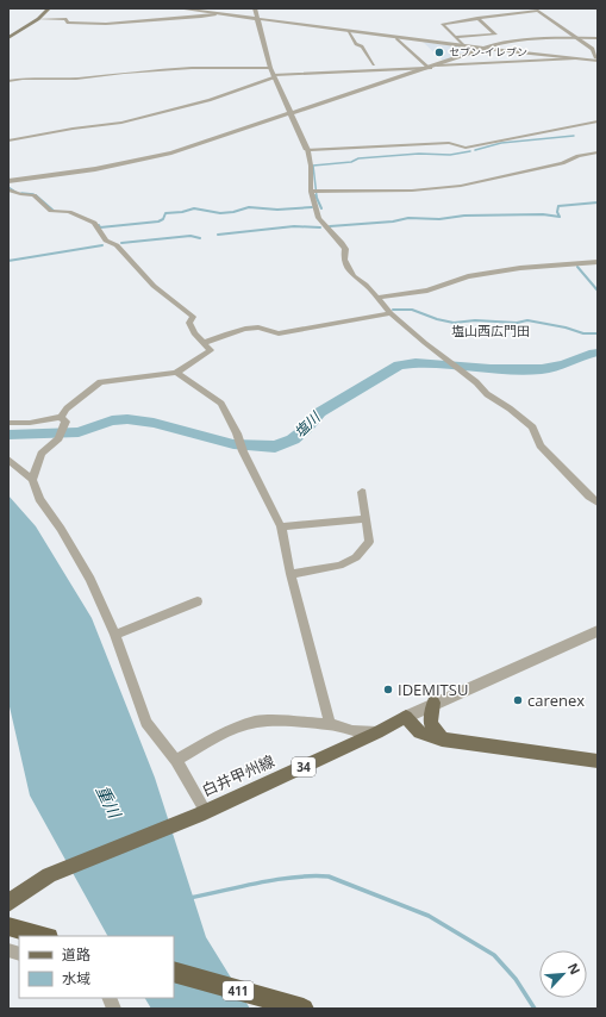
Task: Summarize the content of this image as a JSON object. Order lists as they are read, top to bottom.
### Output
{
  "streets": {
    "highway": ["411"],
    "main road": ["34", "白井甲州線"]
  },
  "districts": ["塩山西広門田"],
  "water": ["塩川", "重川"],
  "places": ["セブン-イレブン", "IDEMITSU", "carenex"],
  "legend": ["道路", "水域"],
  "north": "top right"
}
